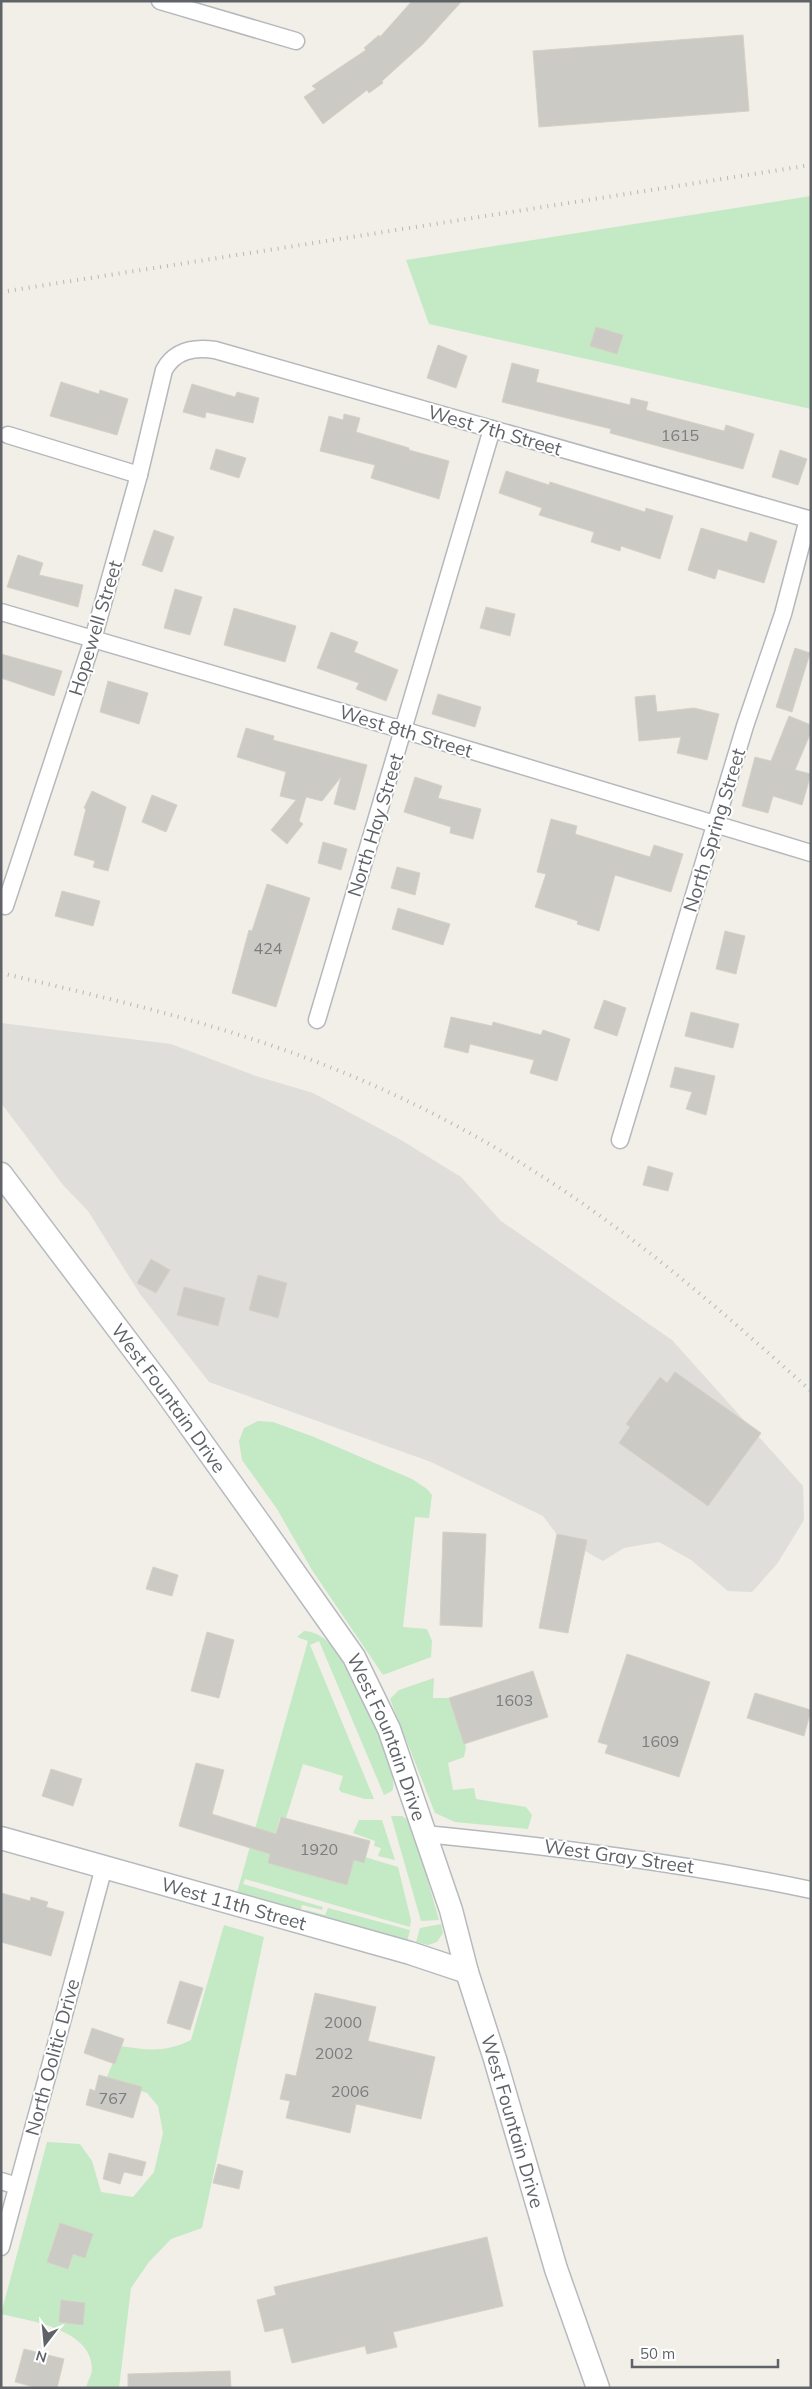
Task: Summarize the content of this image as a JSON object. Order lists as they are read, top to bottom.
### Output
{
  "streets": {
    "street": [
      "West 7th Street",
      "Hopewell Street",
      "West 8th Street",
      "North Hay Street",
      "North Spring Street",
      "West Fountain Drive",
      "West Gray Street",
      "West 11th Street",
      "North Oolitic Drive"
    ]
  },
  "crossings": [
    ["West 7th Street", "Hopewell Street"],
    ["West 7th Street", "North Hay Street"],
    ["West 7th Street", "North Spring Street"],
    ["Hopewell Street", "West 8th Street"],
    ["West 8th Street", "North Hay Street"],
    ["West 8th Street", "North Spring Street"],
    ["West Fountain Drive", "West Gray Street"],
    ["West Fountain Drive", "West 11th Street"],
    ["West 11th Street", "North Oolitic Drive"]
  ],
  "house_numbers": [
    "1615",
    "424",
    "1603",
    "1609",
    "1920",
    "2000",
    "2002",
    "2006",
    "767"
  ],
  "scale_bar": "50 m",
  "north": "bottom"
}
